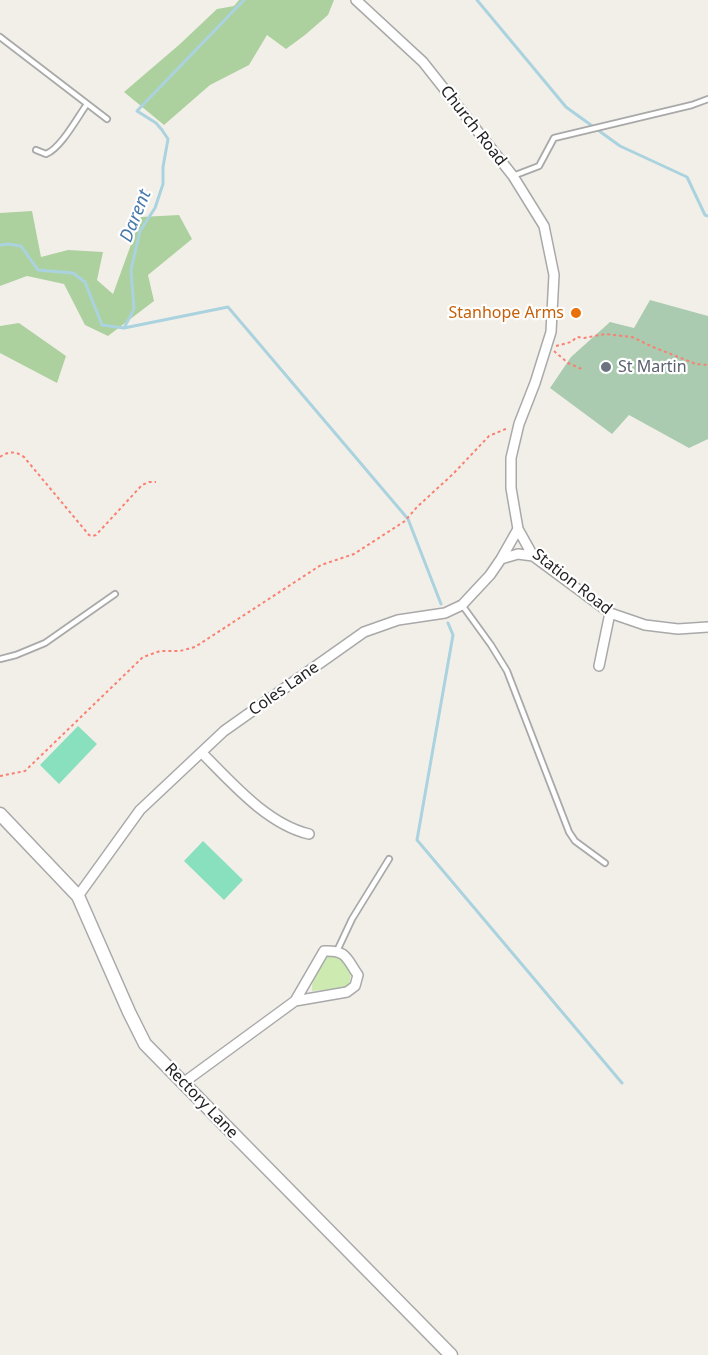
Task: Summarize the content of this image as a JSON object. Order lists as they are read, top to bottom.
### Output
{
  "streets": {
    "street": [
      "Church Road",
      "Station Road",
      "Coles Lane",
      "Rectory Lane"
    ]
  },
  "crossings": [
    ["Church Road", "Station Road"],
    ["Station Road", "Coles Lane"],
    ["Coles Lane", "Rectory Lane"]
  ],
  "water": ["Darent"],
  "places": ["Stanhope Arms", "St Martin"]
}
